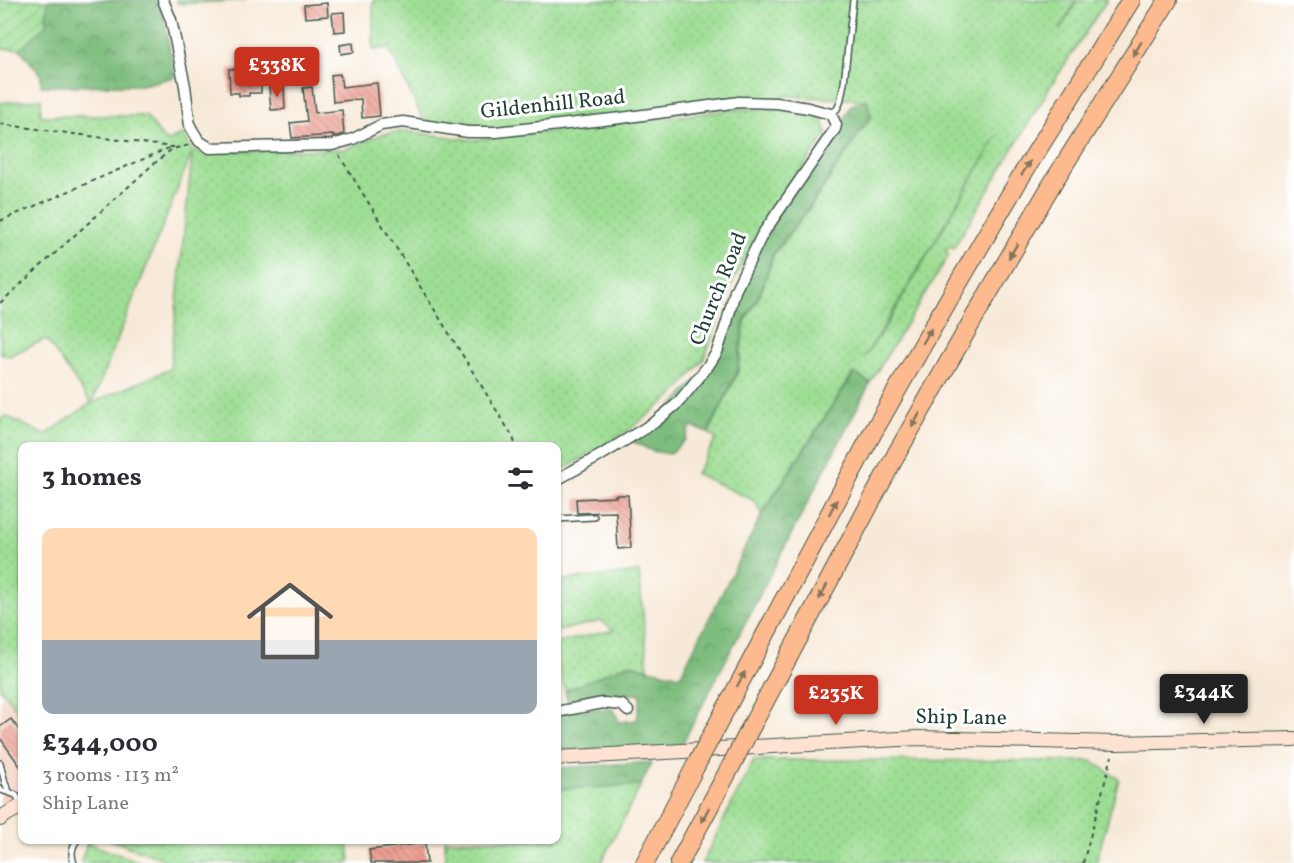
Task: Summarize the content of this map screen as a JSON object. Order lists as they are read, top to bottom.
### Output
{
  "streets": {
    "street": ["Gildenhill Road", "Church Road", "Ship Lane"]
  },
  "crossings": [
    ["Gildenhill Road", "Church Road"]
  ],
  "page": {
    "price": ["£338K", "£344K", "£235K"],
    "heading": "3 homes",
    "list": [
      {
        "name": "£344,000",
        "note": "3 rooms · 113 m² · Ship Lane"
      }
    ]
  }
}
